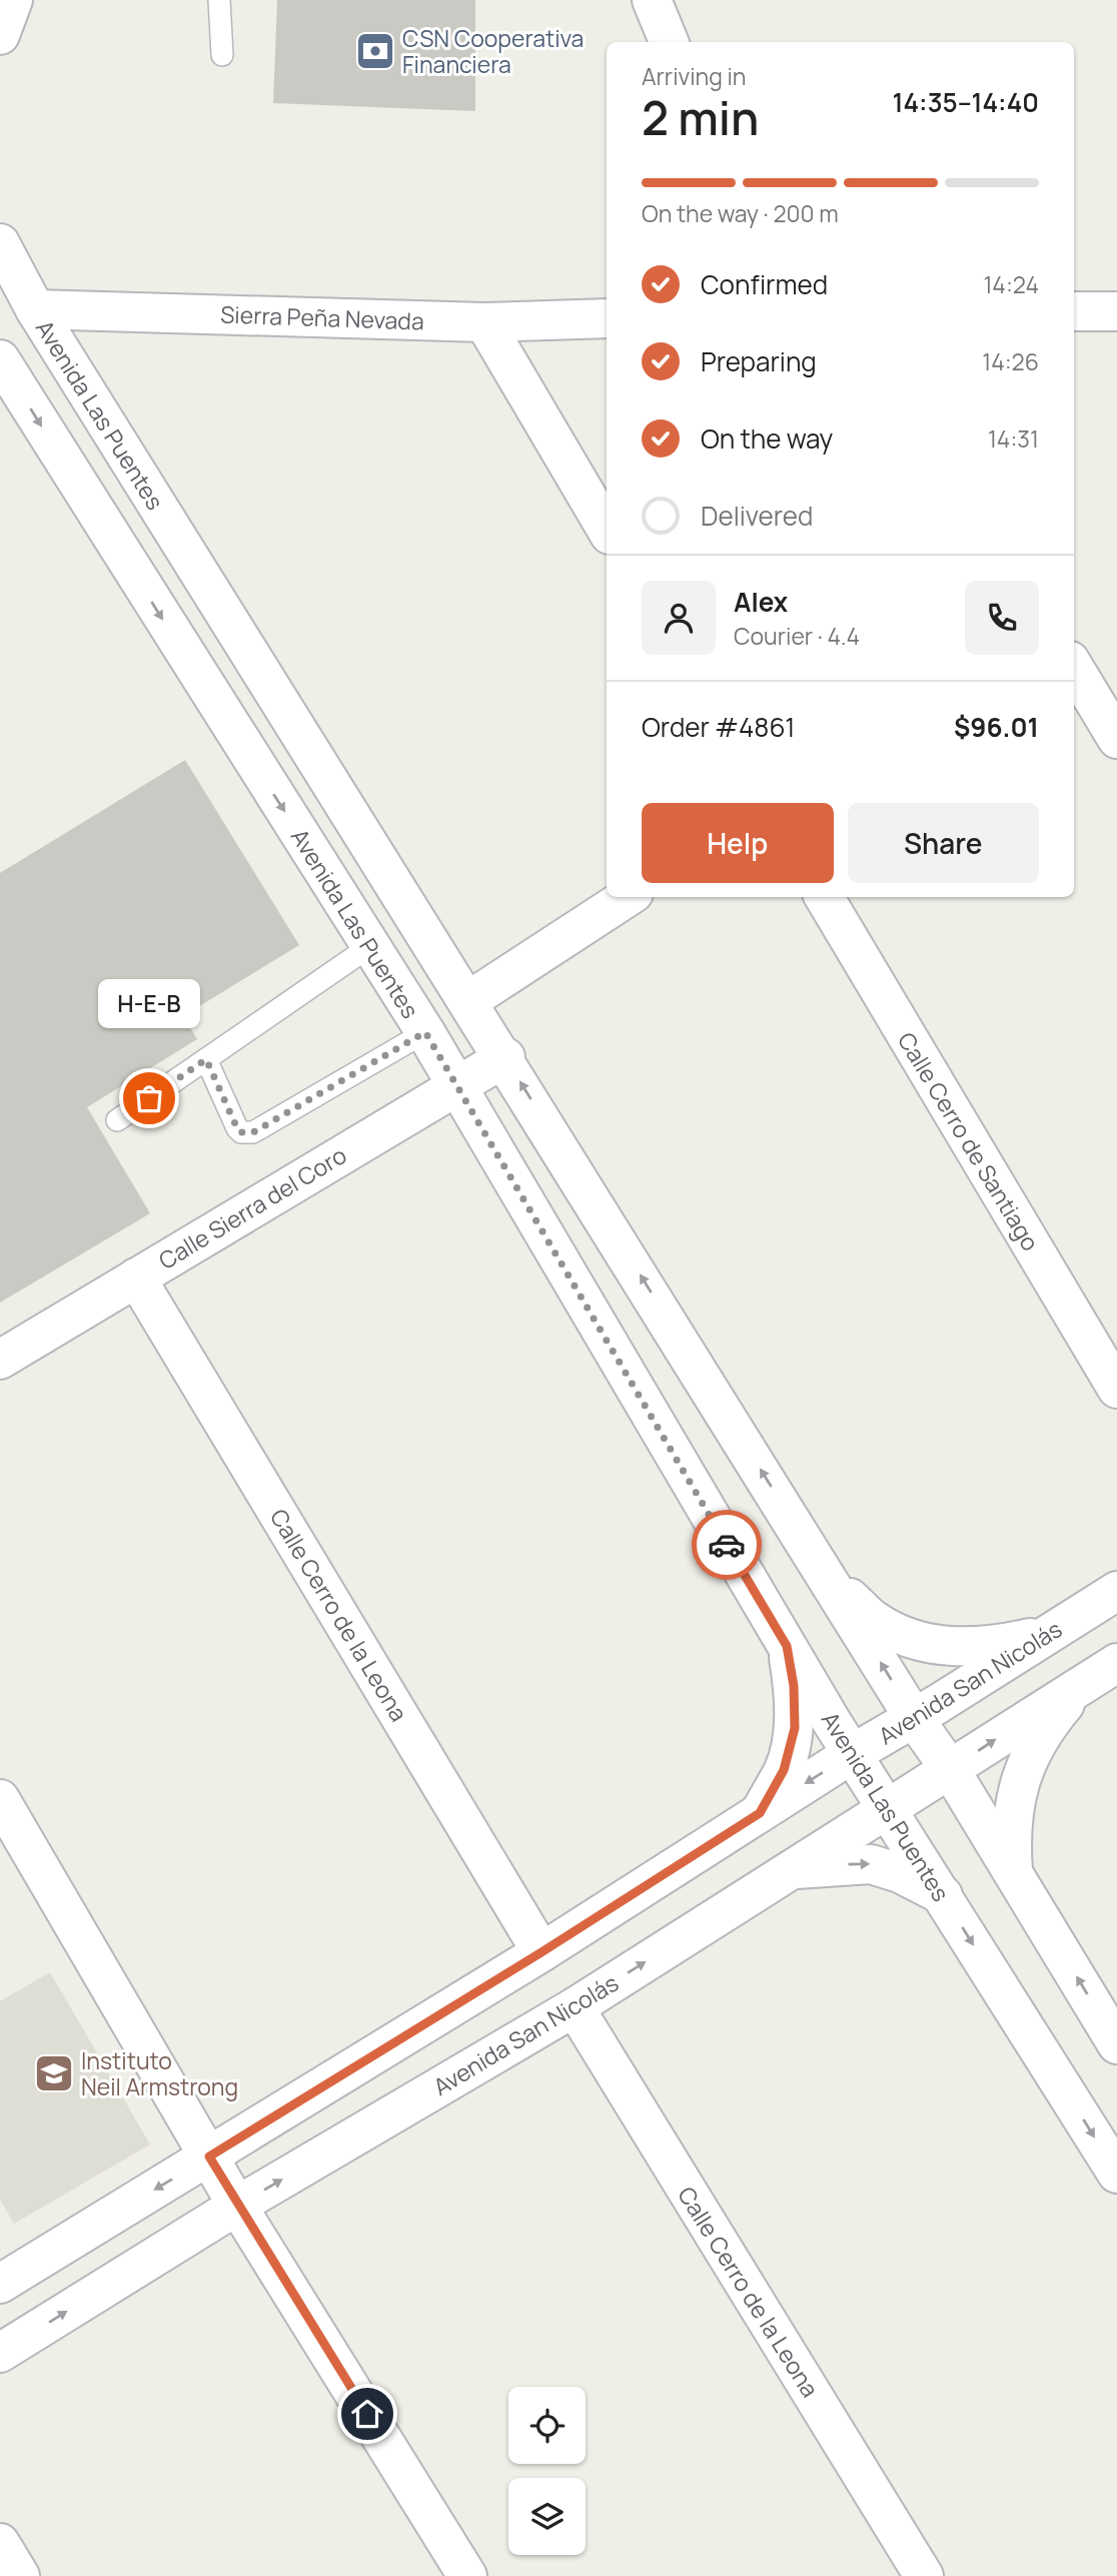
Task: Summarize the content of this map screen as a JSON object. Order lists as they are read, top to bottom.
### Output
{
  "streets": {
    "street": [
      "Sierra Peña Nevada",
      "Avenida Las Puentes",
      "Calle Cerro de Santiago",
      "Calle Sierra del Coro",
      "Calle Cerro de la Leona",
      "Avenida San Nicolás"
    ]
  },
  "crossings": [
    ["Sierra Peña Nevada", "Avenida Las Puentes"],
    ["Avenida Las Puentes", "Calle Sierra del Coro"],
    ["Avenida Las Puentes", "Avenida San Nicolás"],
    ["Calle Sierra del Coro", "Calle Cerro de la Leona"],
    ["Calle Cerro de la Leona", "Avenida San Nicolás"]
  ],
  "places": {
    "bank": ["CSN Cooperativa Financiera"],
    "other": ["H-E-B"],
    "school or university": ["Instituto Neil Armstrong"]
  },
  "page": {
    "heading": ["2 min", "Arriving in", "14:35–14:40"],
    "panel": [
      "Alex",
      "Courier · 4.4",
      "Order #4861",
      "$96.01"
    ],
    "bar": "On the way · 200 m",
    "list": [
      ["Confirmed", "14:24"],
      ["Preparing", "14:26"],
      ["On the way", "14:31"],
      "Delivered"
    ],
    "buttons": ["Help", "Share"],
    "bubble": "H-E-B"
  }
}
